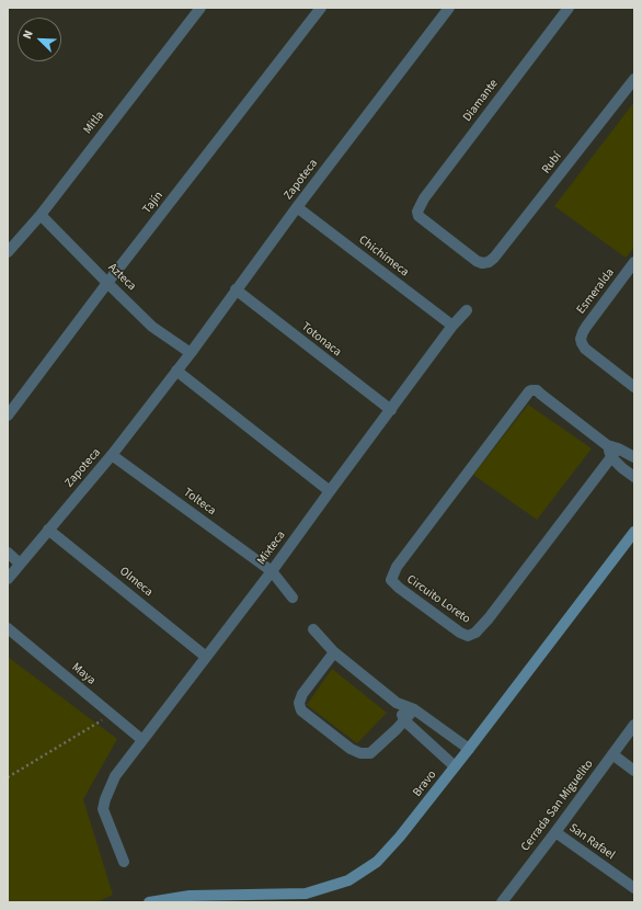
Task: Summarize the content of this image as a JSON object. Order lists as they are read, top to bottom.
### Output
{
  "streets": {
    "main road": ["Bravo"],
    "street": [
      "Diamante",
      "Mitla",
      "Rubí",
      "Zapoteca",
      "Tajín",
      "Chichimeca",
      "Azteca",
      "Esmeralda",
      "Totonaca",
      "Tolteca",
      "Mixteca",
      "Olmeca",
      "Circuito Loreto",
      "Maya",
      "Cerrada San Miguelito",
      "San Rafael"
    ]
  },
  "crossings": [
    ["Diamante", "Rubí"],
    ["Mitla", "Azteca"],
    ["Zapoteca", "Chichimeca"],
    ["Zapoteca", "Azteca"],
    ["Zapoteca", "Totonaca"],
    ["Zapoteca", "Tolteca"],
    ["Zapoteca", "Olmeca"],
    ["Tajín", "Azteca"],
    ["Chichimeca", "Mixteca"],
    ["Totonaca", "Mixteca"],
    ["Tolteca", "Mixteca"],
    ["Mixteca", "Olmeca"],
    ["Mixteca", "Maya"],
    ["Cerrada San Miguelito", "San Rafael"]
  ],
  "north": "top left"
}
